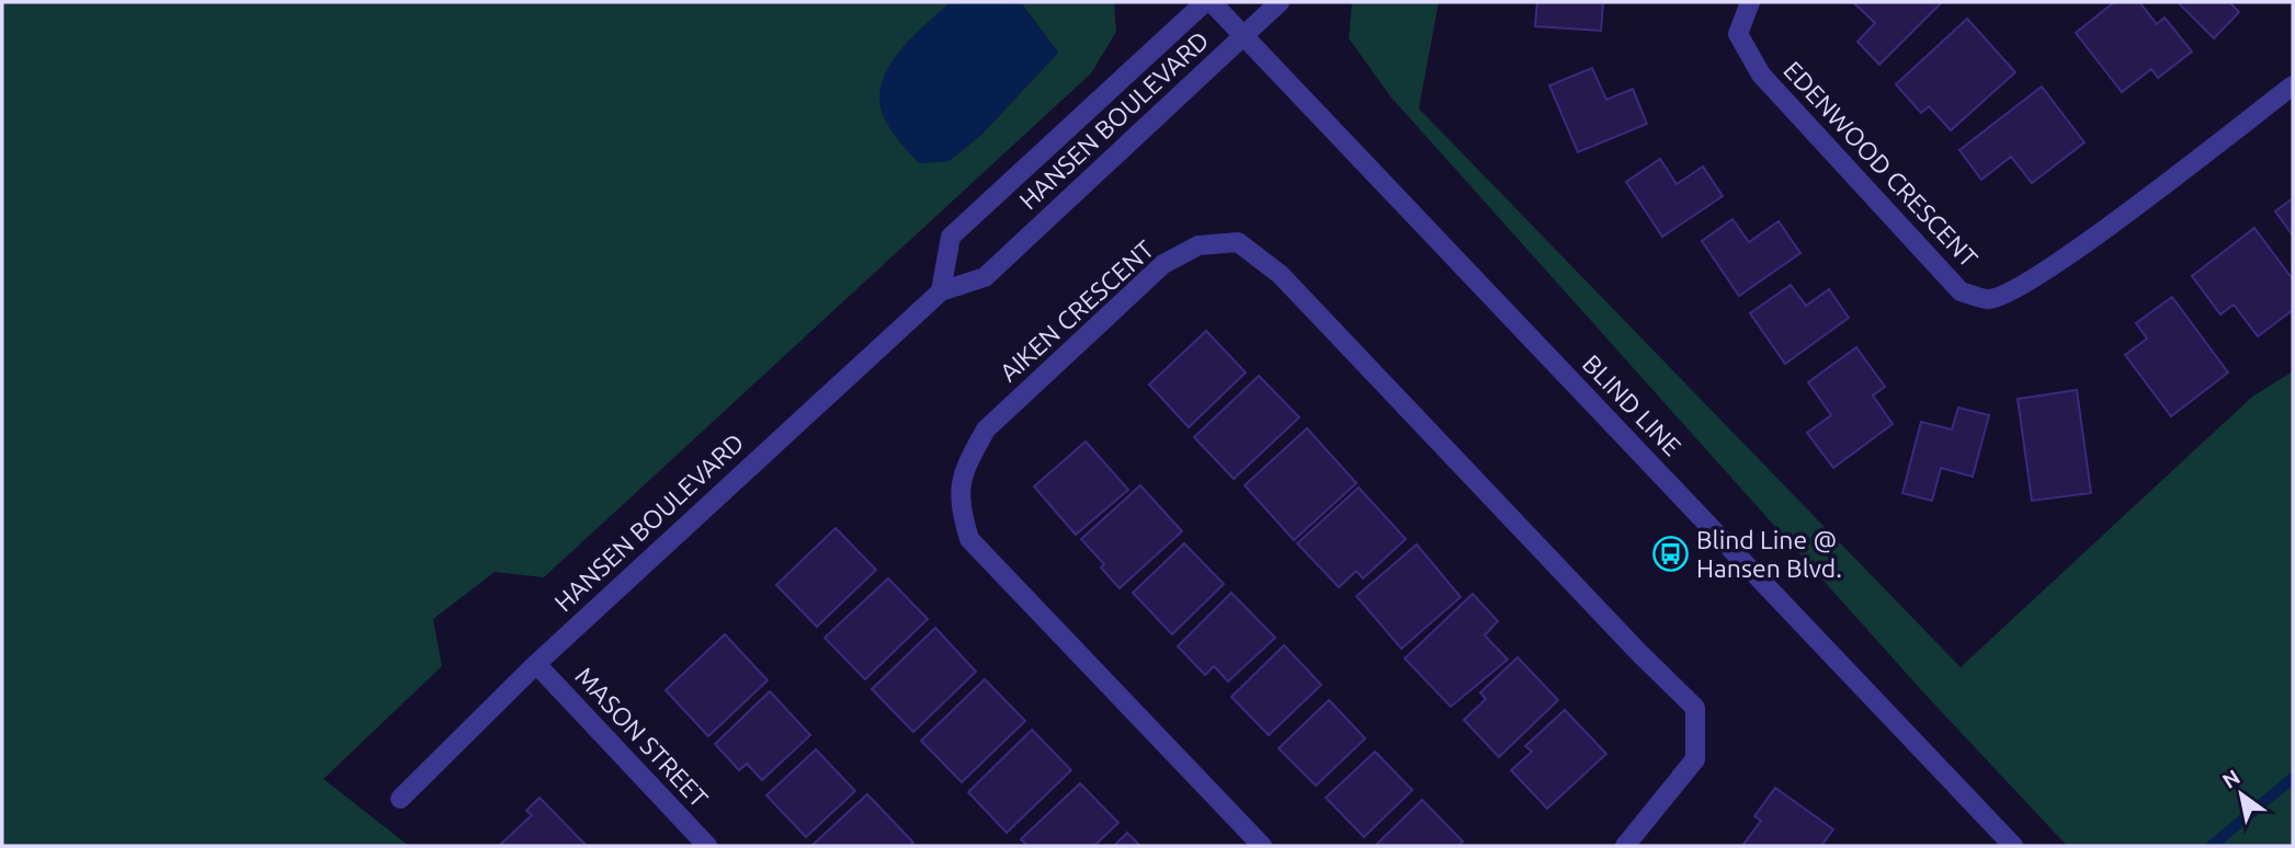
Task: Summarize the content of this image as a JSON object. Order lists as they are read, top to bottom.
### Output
{
  "streets": {
    "street": [
      "HANSEN BOULEVARD",
      "EDENWOOD CRESCENT",
      "AIKEN CRESCENT",
      "BLIND LINE",
      "MASON STREET"
    ]
  },
  "crossings": [
    ["HANSEN BOULEVARD", "BLIND LINE"],
    ["HANSEN BOULEVARD", "MASON STREET"]
  ],
  "places": {
    "bus stop": ["Blind Line @ Hansen Blvd."]
  },
  "north": "top left"
}
